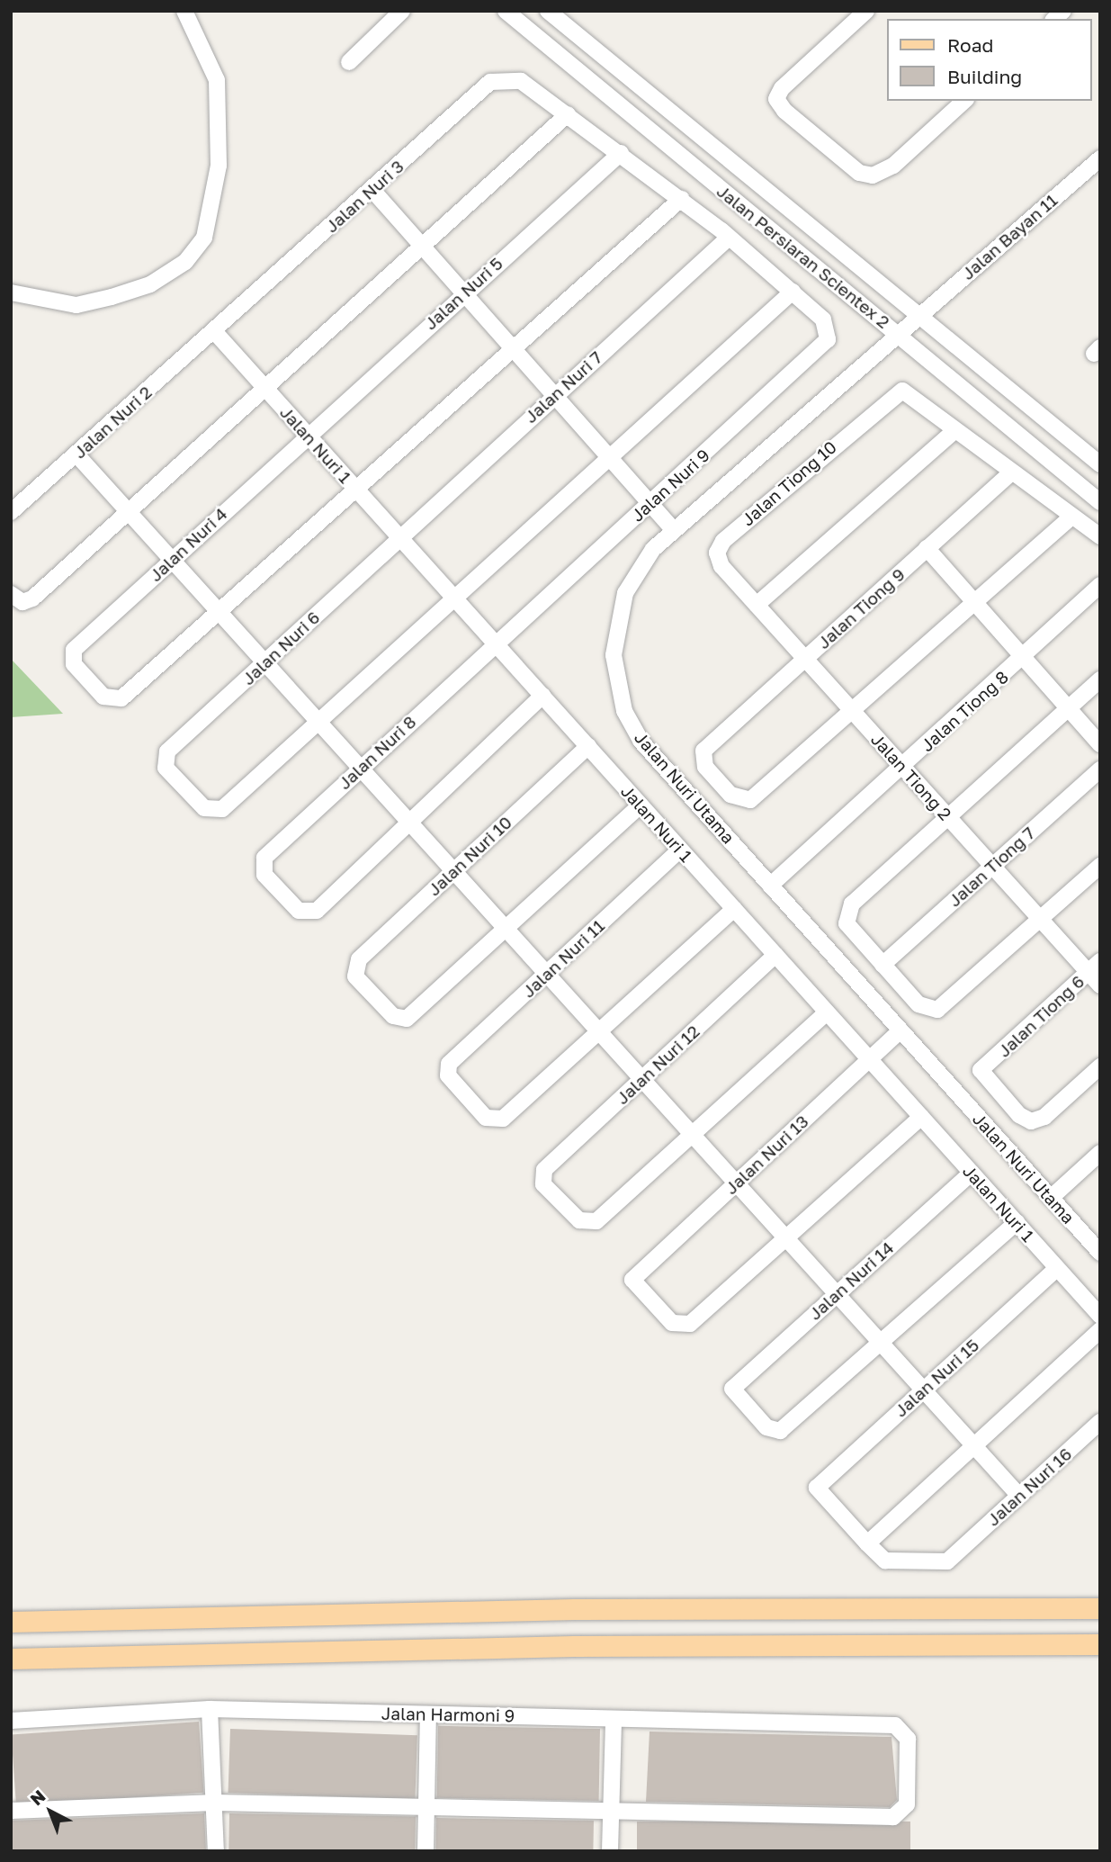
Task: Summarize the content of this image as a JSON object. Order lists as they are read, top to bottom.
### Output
{
  "streets": {
    "street": [
      "Jalan Nuri 3",
      "Jalan Bayan 11",
      "Jalan Persiaran Scientex 2",
      "Jalan Nuri 5",
      "Jalan Nuri 7",
      "Jalan Nuri 2",
      "Jalan Nuri 1",
      "Jalan Tiong 10",
      "Jalan Nuri 9",
      "Jalan Nuri 4",
      "Jalan Tiong 9",
      "Jalan Nuri 6",
      "Jalan Tiong 8",
      "Jalan Nuri 8",
      "Jalan Tiong 2",
      "Jalan Nuri Utama",
      "Jalan Nuri 10",
      "Jalan Tiong 7",
      "Jalan Nuri 11",
      "Jalan Tiong 6",
      "Jalan Nuri 12",
      "Jalan Nuri 13",
      "Jalan Nuri 14",
      "Jalan Nuri 15",
      "Jalan Nuri 16",
      "Jalan Harmoni 9"
    ]
  },
  "crossings": [
    ["Jalan Nuri 3", "Jalan Nuri 2"],
    ["Jalan Nuri 3", "Jalan Nuri 1"],
    ["Jalan Bayan 11", "Jalan Persiaran Scientex 2"],
    ["Jalan Bayan 11", "Jalan Nuri Utama"],
    ["Jalan Persiaran Scientex 2", "Jalan Nuri Utama"],
    ["Jalan Nuri 5", "Jalan Nuri 1"],
    ["Jalan Nuri 5", "Jalan Nuri 4"],
    ["Jalan Nuri 7", "Jalan Nuri 1"],
    ["Jalan Nuri 7", "Jalan Nuri 6"],
    ["Jalan Nuri 2", "Jalan Nuri 1"],
    ["Jalan Nuri 1", "Jalan Nuri 9"],
    ["Jalan Nuri 1", "Jalan Nuri 4"],
    ["Jalan Nuri 1", "Jalan Nuri 6"],
    ["Jalan Nuri 1", "Jalan Nuri 8"],
    ["Jalan Nuri 1", "Jalan Nuri 10"],
    ["Jalan Nuri 1", "Jalan Nuri 11"],
    ["Jalan Nuri 1", "Jalan Nuri 12"],
    ["Jalan Nuri 1", "Jalan Nuri 13"],
    ["Jalan Nuri 1", "Jalan Nuri 14"],
    ["Jalan Nuri 1", "Jalan Nuri 15"],
    ["Jalan Tiong 10", "Jalan Tiong 2"],
    ["Jalan Nuri 9", "Jalan Nuri 8"],
    ["Jalan Tiong 9", "Jalan Tiong 2"],
    ["Jalan Tiong 8", "Jalan Tiong 2"],
    ["Jalan Tiong 8", "Jalan Nuri Utama"],
    ["Jalan Tiong 2", "Jalan Tiong 7"],
    ["Jalan Tiong 2", "Jalan Tiong 6"],
    ["Jalan Nuri Utama", "Jalan Nuri 13"],
    ["Jalan Nuri 15", "Jalan Nuri 16"]
  ],
  "legend": ["Road", "Building"],
  "north": "top left"
}
